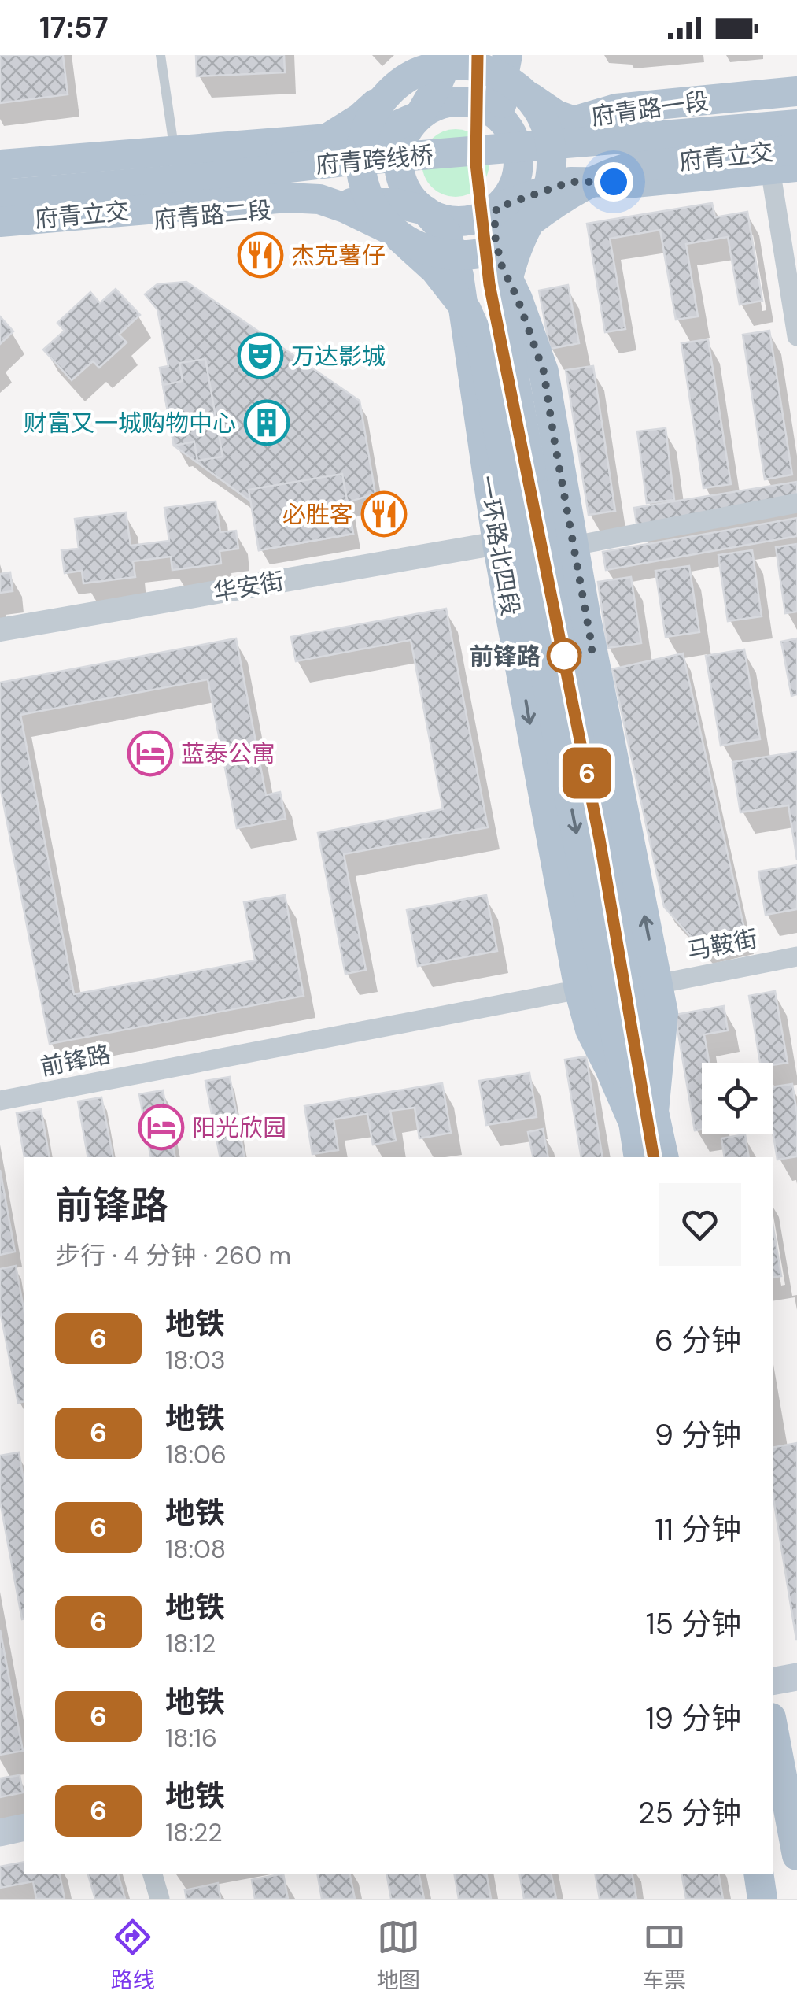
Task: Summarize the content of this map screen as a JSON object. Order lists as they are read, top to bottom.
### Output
{
  "streets": {
    "main road": [
      "府青路一段",
      "府青立交",
      "府青跨线桥",
      "府青路二段",
      "一环路北四段"
    ],
    "street": ["华安街", "马鞍街", "前锋路"]
  },
  "crossings": [
    ["府青路一段", "府青路二段"],
    ["府青路一段", "一环路北四段"],
    ["府青立交", "一环路北四段"],
    ["府青路二段", "一环路北四段"],
    ["一环路北四段", "华安街"],
    ["一环路北四段", "马鞍街"],
    ["一环路北四段", "前锋路"]
  ],
  "places": {
    "restaurant": ["杰克薯仔", "必胜客"],
    "theatre": ["万达影城"],
    "building": ["财富又一城购物中心"],
    "other": ["前锋路"],
    "hotel": ["蓝泰公寓", "阳光欣园"]
  },
  "lines": ["metro line 6"],
  "page": {
    "status": "17:57",
    "on_map": "6",
    "heading": ["前锋路", "步行 · 4 分钟 · 260 m"],
    "list": [
      {
        "mark": "6",
        "name": "地铁",
        "note": "18:03",
        "value": "6 分钟"
      },
      {
        "mark": "6",
        "name": "地铁",
        "note": "18:06",
        "value": "9 分钟"
      },
      {
        "mark": "6",
        "name": "地铁",
        "note": "18:08",
        "value": "11 分钟"
      },
      {
        "mark": "6",
        "name": "地铁",
        "note": "18:12",
        "value": "15 分钟"
      },
      {
        "mark": "6",
        "name": "地铁",
        "note": "18:16",
        "value": "19 分钟"
      },
      {
        "mark": "6",
        "name": "地铁",
        "note": "18:22",
        "value": "25 分钟"
      }
    ],
    "tabs": ["路线", "地图", "车票"]
  }
}
